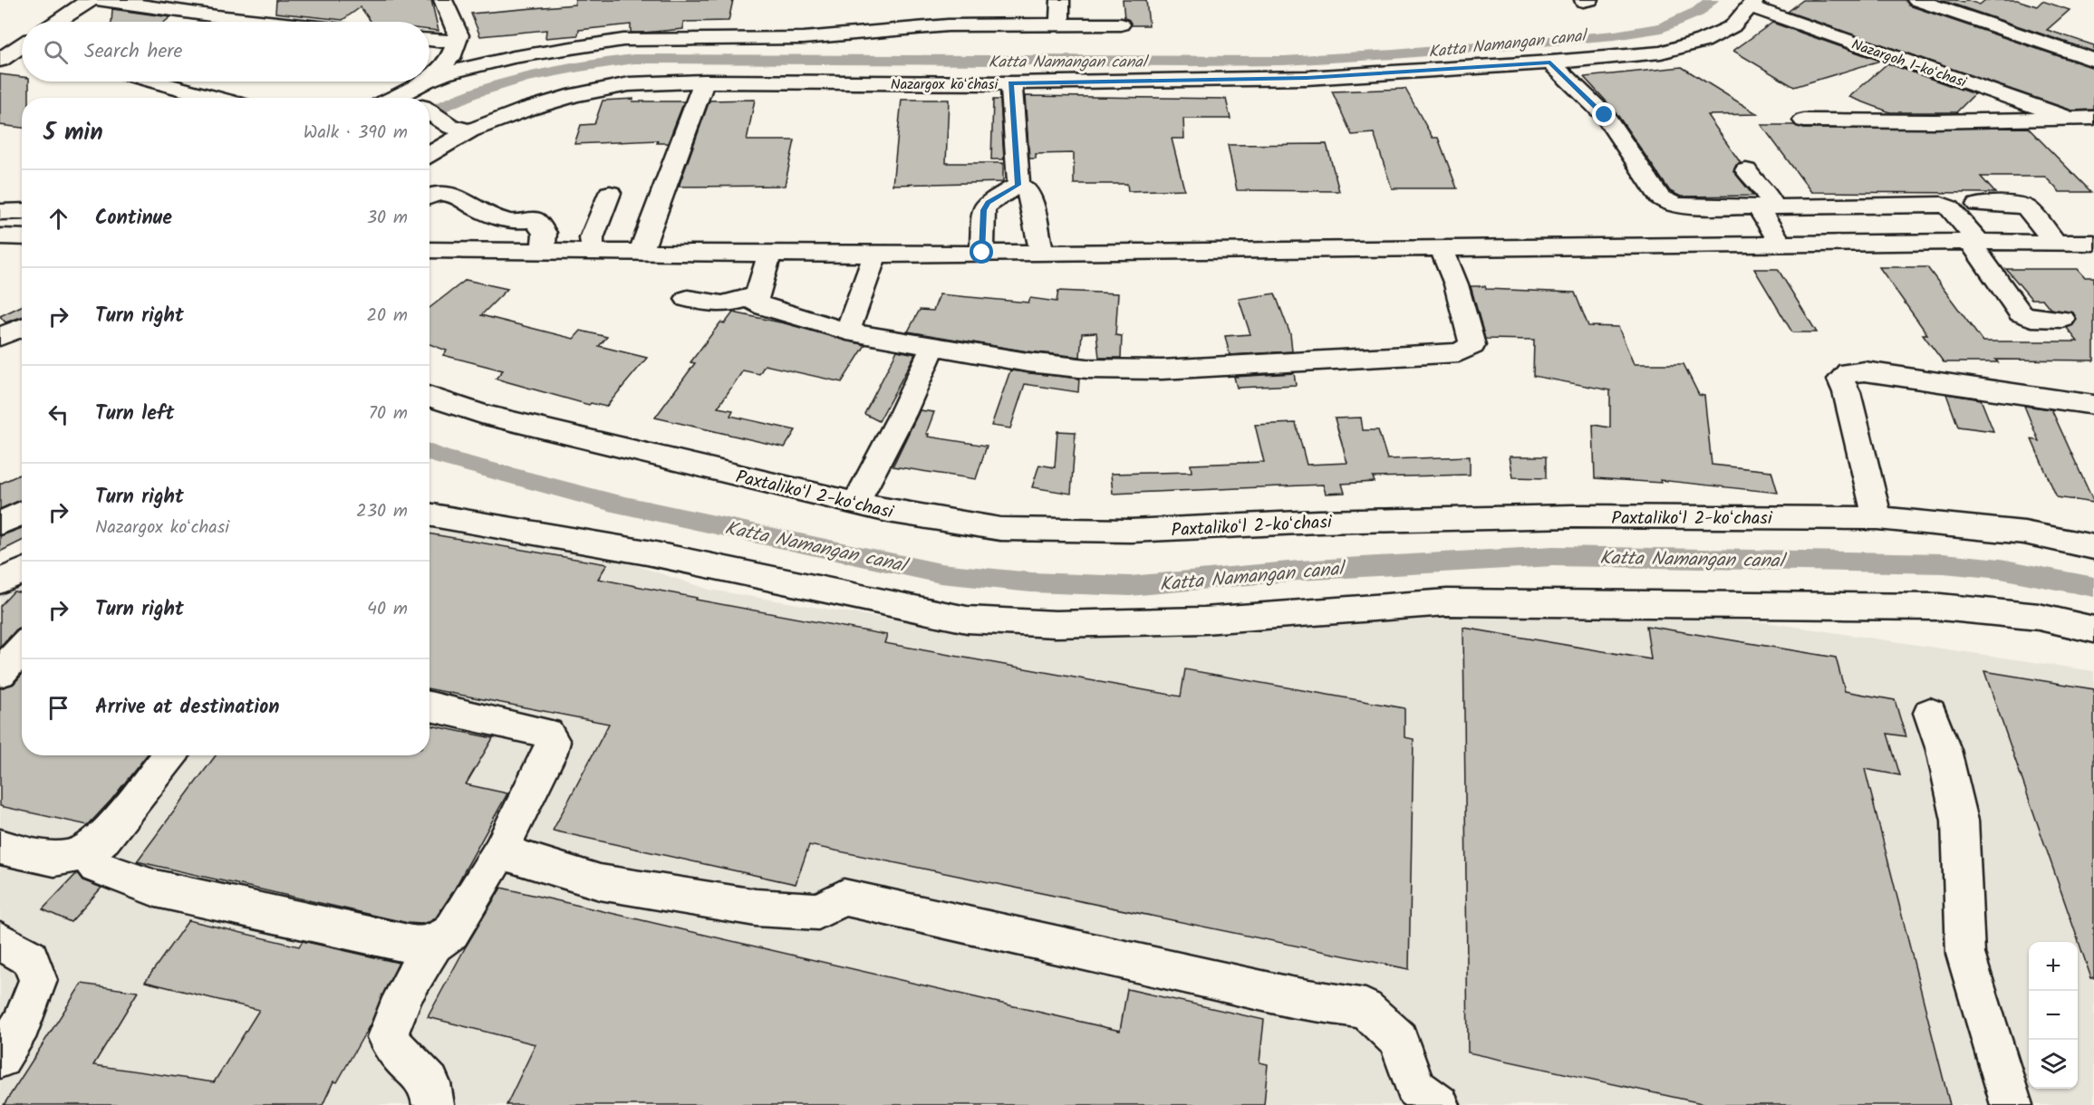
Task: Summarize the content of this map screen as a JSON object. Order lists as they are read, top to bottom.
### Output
{
  "streets": {
    "street": ["Nazargoh 1-koʻchasi", "Nazargox koʻchasi", "Paxtalikoʻl 2-koʻchasi"]
  },
  "crossings": [
    ["Nazargoh 1-koʻchasi", "Nazargox koʻchasi"]
  ],
  "water": ["Katta Namangan canal"],
  "page": {
    "search": "Search here",
    "heading": ["5 min", "Walk · 390 m"],
    "list": [
      ["Continue", "30 m"],
      ["Turn right", "20 m"],
      ["Turn left", "70 m"],
      ["Turn right", "Nazargox koʻchasi", "230 m"],
      ["Turn right", "40 m"],
      "Arrive at destination"
    ],
    "map_buttons": ["+", "−"]
  }
}
